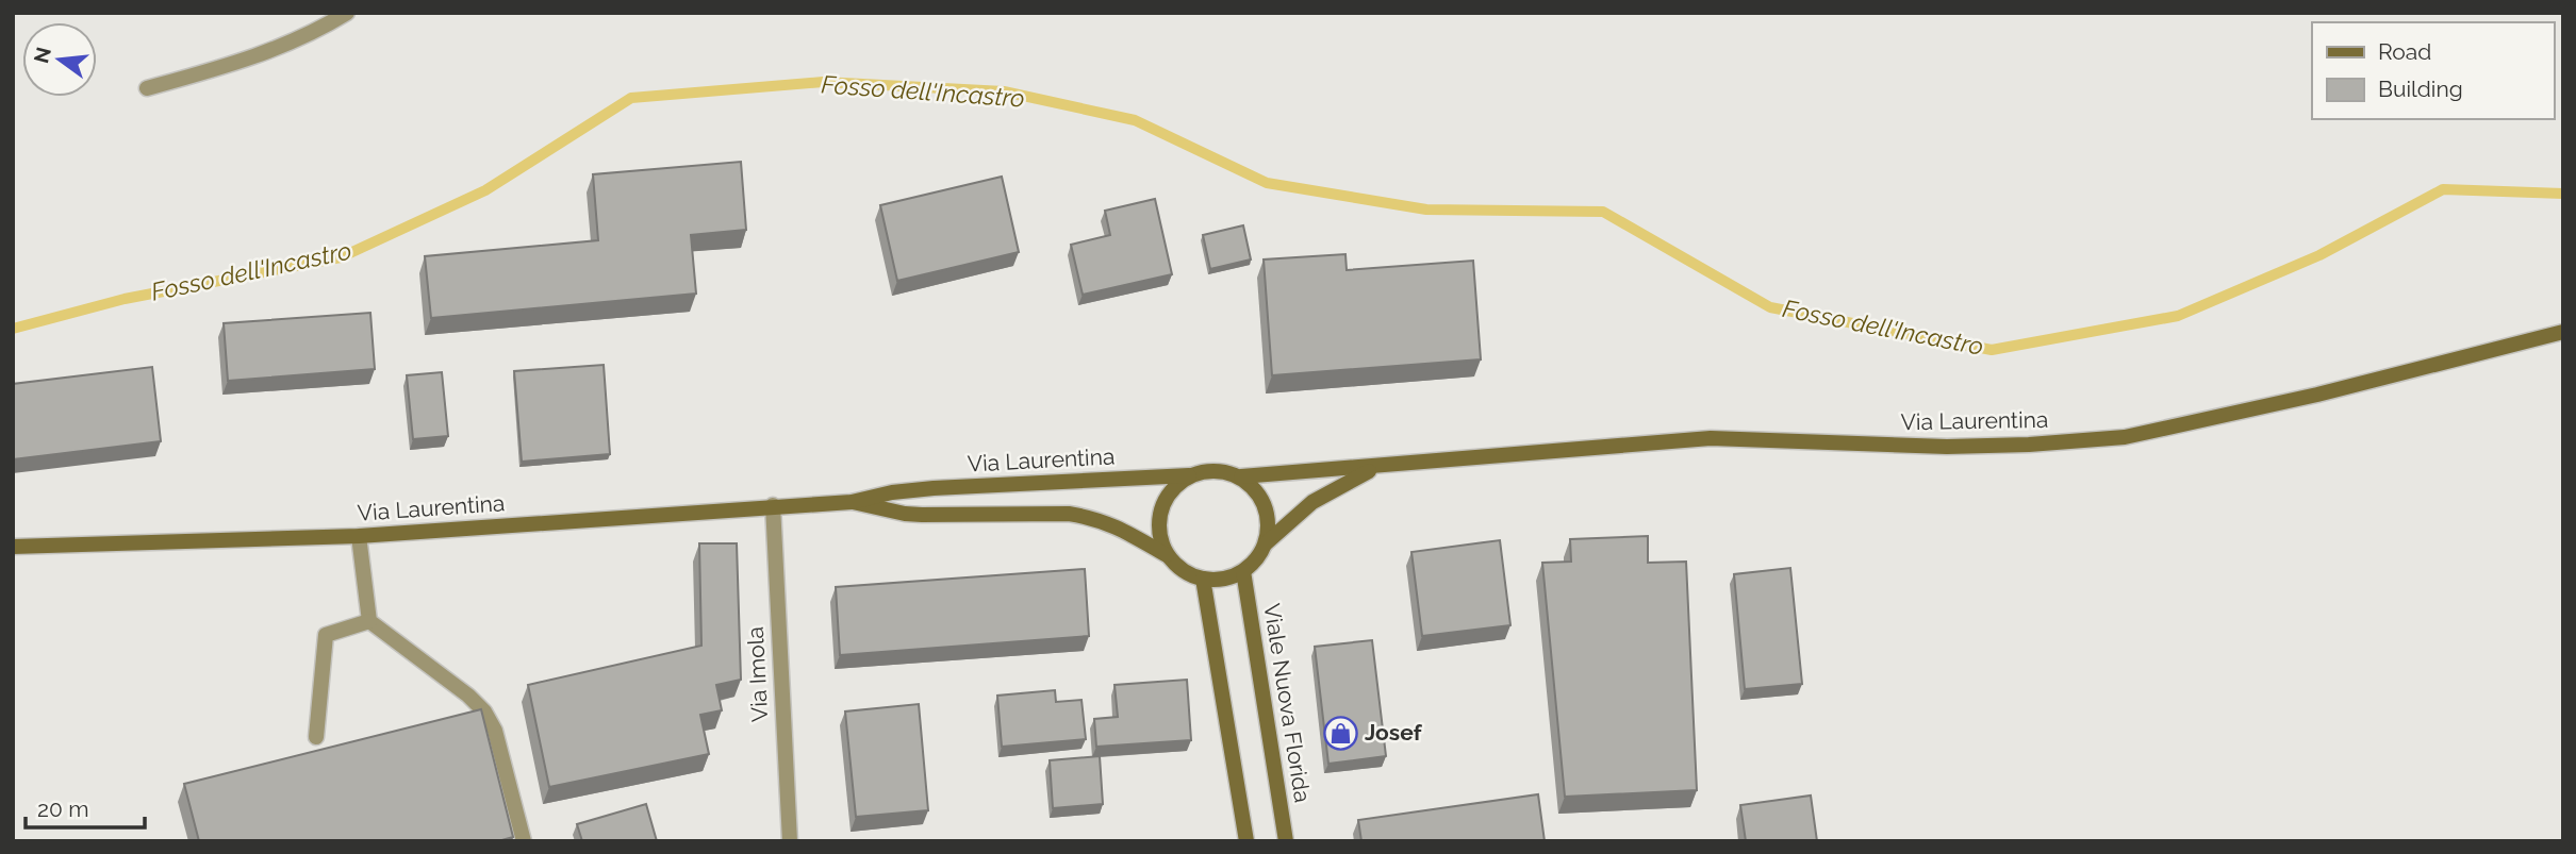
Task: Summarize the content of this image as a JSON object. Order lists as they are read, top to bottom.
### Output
{
  "streets": {
    "main road": ["Via Laurentina", "Viale Nuova Florida"],
    "street": ["Via Imola"]
  },
  "crossings": [
    ["Via Laurentina", "Via Imola"],
    ["Via Laurentina", "Viale Nuova Florida"]
  ],
  "water": ["Fosso dell'Incastro"],
  "places": {
    "shop": ["Josef"]
  },
  "legend": ["Road", "Building"],
  "scale_bar": "20 m",
  "north": "left"
}
